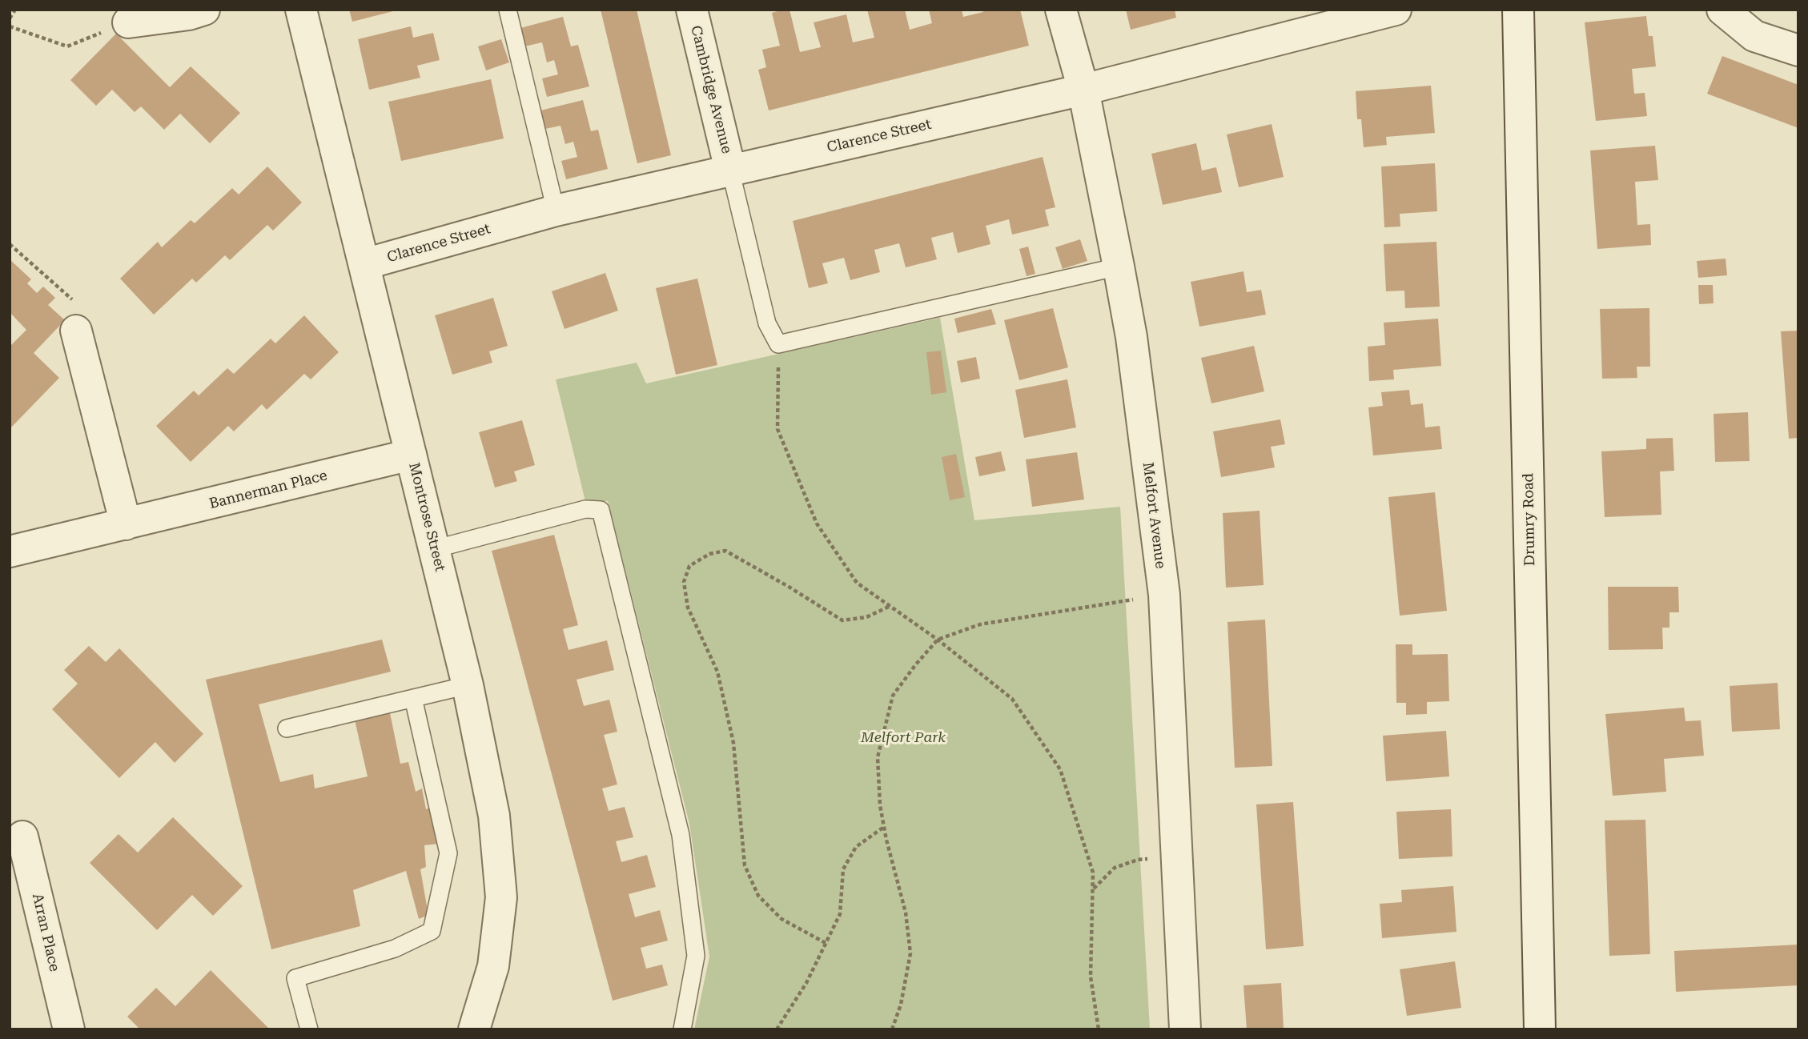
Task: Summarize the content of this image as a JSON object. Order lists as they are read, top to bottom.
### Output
{
  "streets": {
    "street": [
      "Cambridge Avenue",
      "Clarence Street",
      "Bannerman Place",
      "Melfort Avenue",
      "Montrose Street",
      "Drumry Road",
      "Arran Place"
    ]
  },
  "crossings": [
    ["Cambridge Avenue", "Clarence Street"],
    ["Clarence Street", "Melfort Avenue"],
    ["Clarence Street", "Montrose Street"],
    ["Bannerman Place", "Montrose Street"]
  ],
  "parks": ["Melfort Park"]
}
